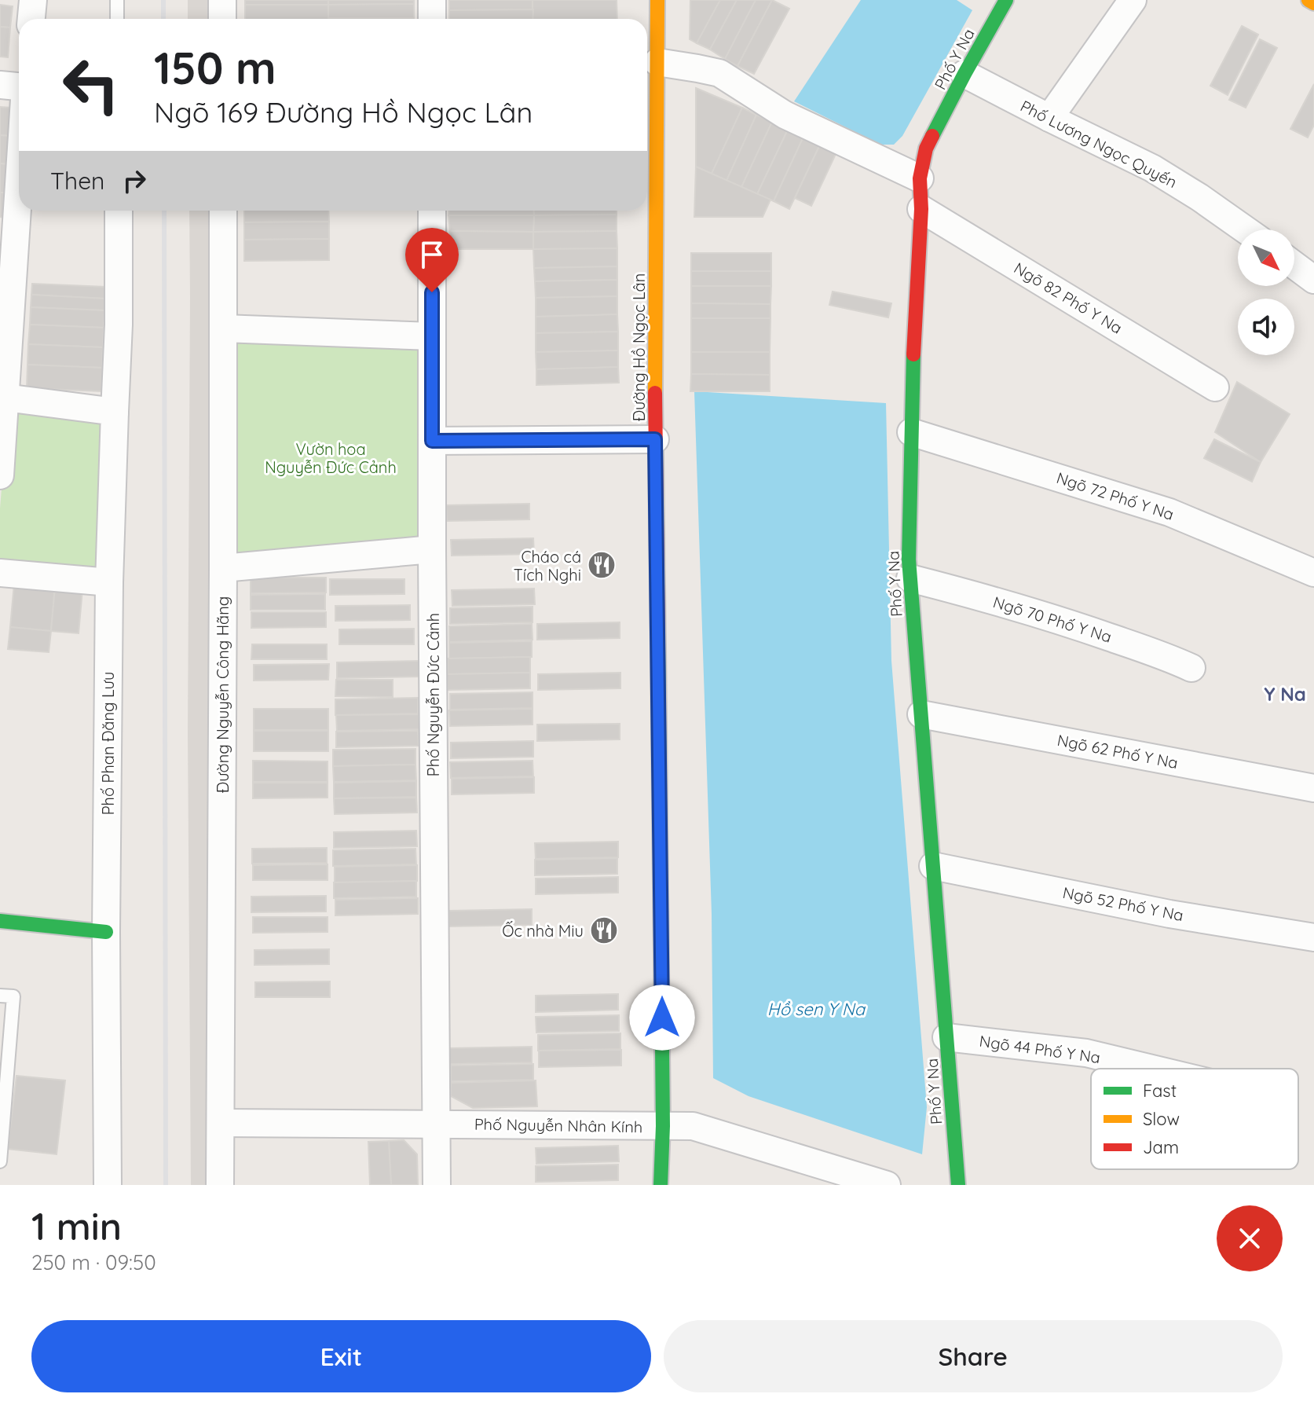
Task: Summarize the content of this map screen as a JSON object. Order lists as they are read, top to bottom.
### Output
{
  "streets": {
    "street": [
      "Phố Y Na",
      "Phố Lương Ngọc Quyến",
      "Ngõ 82 Phố Y Na",
      "Đường Hồ Ngọc Lân",
      "Ngõ 72 Phố Y Na",
      "Ngõ 70 Phố Y Na",
      "Đường Nguyễn Công Hãng",
      "Phố Nguyễn Đức Cảnh",
      "Phố Phan Đăng Lưu",
      "Ngõ 62 Phố Y Na",
      "Ngõ 52 Phố Y Na",
      "Ngõ 44 Phố Y Na",
      "Phố Nguyễn Nhân Kính"
    ]
  },
  "crossings": [
    ["Phố Y Na", "Phố Lương Ngọc Quyến"],
    ["Phố Y Na", "Ngõ 82 Phố Y Na"],
    ["Phố Y Na", "Ngõ 72 Phố Y Na"],
    ["Phố Y Na", "Ngõ 70 Phố Y Na"],
    ["Phố Y Na", "Ngõ 62 Phố Y Na"],
    ["Phố Y Na", "Ngõ 52 Phố Y Na"],
    ["Phố Y Na", "Ngõ 44 Phố Y Na"],
    ["Đường Hồ Ngọc Lân", "Phố Nguyễn Nhân Kính"],
    ["Đường Nguyễn Công Hãng", "Phố Nguyễn Nhân Kính"],
    ["Phố Nguyễn Đức Cảnh", "Phố Nguyễn Nhân Kính"]
  ],
  "districts": ["Y Na"],
  "water": ["Hồ sen Y Na"],
  "parks": ["Vườn hoa Nguyễn Đức Cảnh"],
  "places": {
    "restaurant": ["Cháo cá Tích Nghi", "Ốc nhà Miu"]
  },
  "legend": ["Fast", "Slow", "Jam"],
  "north": "bottom right",
  "page": {
    "turn": ["150 m", "Ngõ 169 Đường Hồ Ngọc Lân"],
    "then": "Then",
    "heading": ["1 min", "250 m · 09:50"],
    "buttons": ["Exit", "Share"]
  }
}
